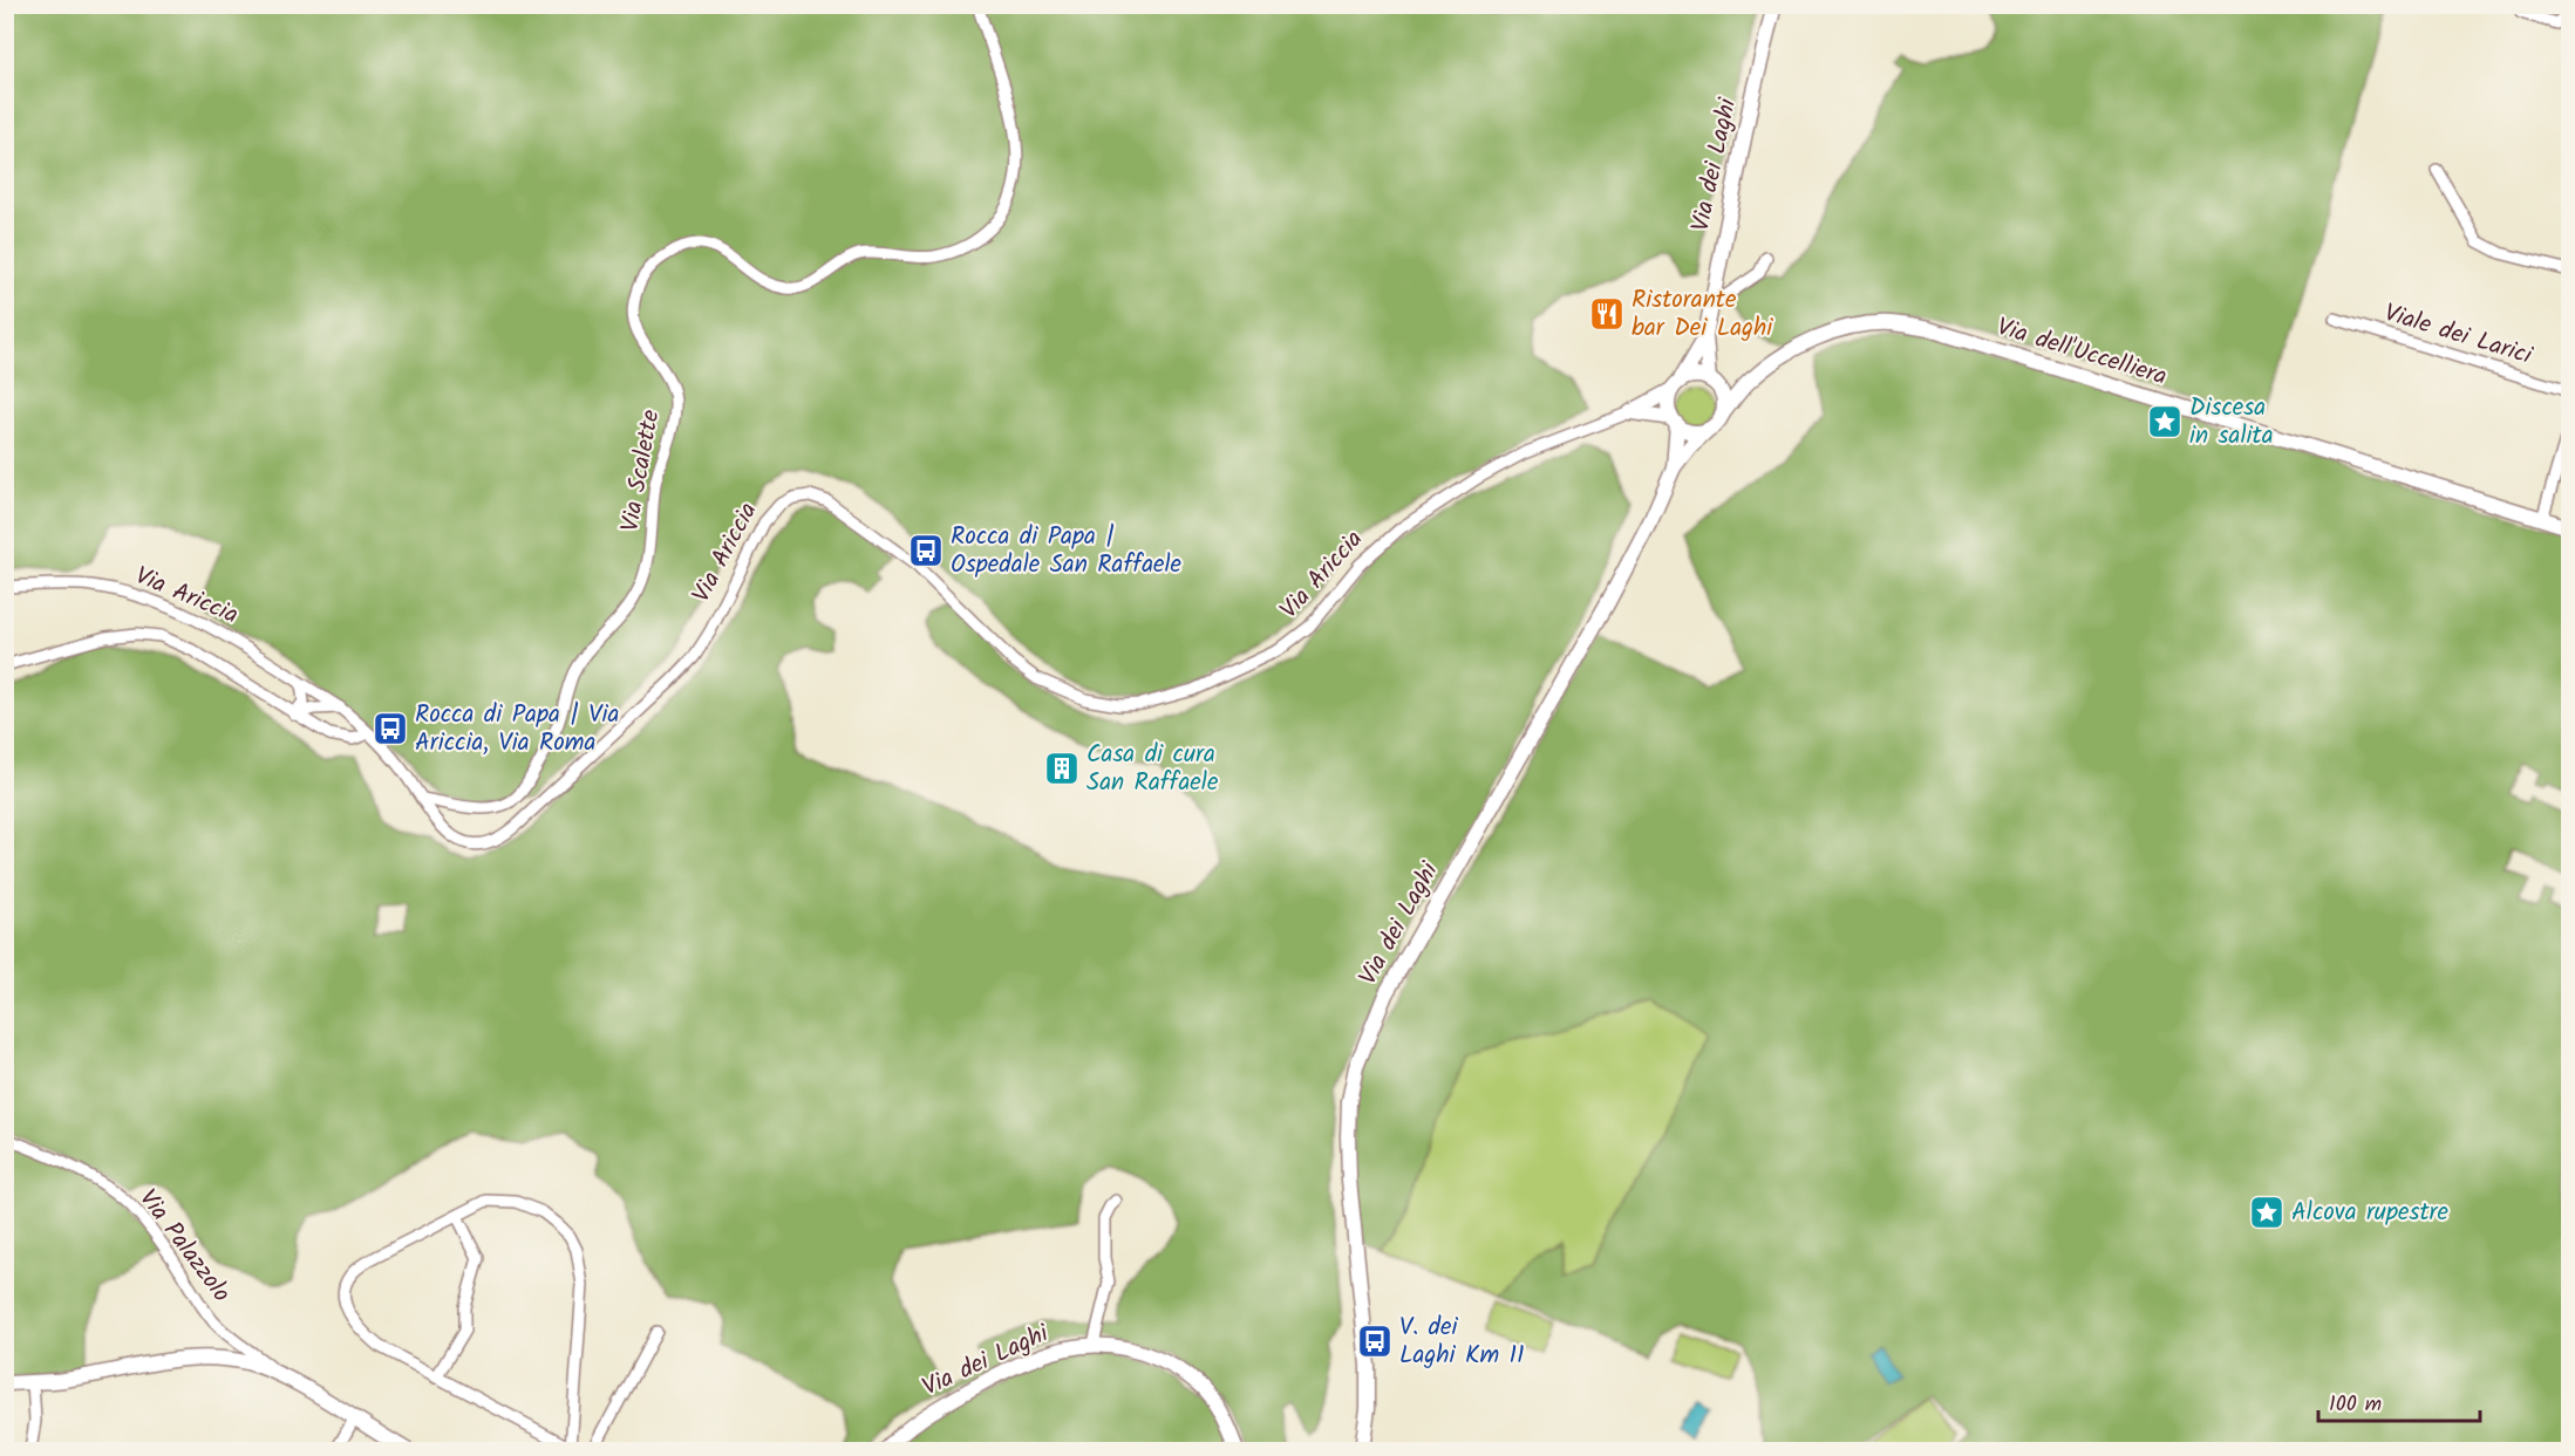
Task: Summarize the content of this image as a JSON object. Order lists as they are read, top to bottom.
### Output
{
  "streets": {
    "main road": ["Via dei Laghi", "Via dell'Uccelliera", "Via Ariccia"],
    "street": ["Viale dei Larici", "Via Scalette", "Via Palazzolo"]
  },
  "crossings": [
    ["Via dei Laghi", "Via dell'Uccelliera"],
    ["Via dei Laghi", "Via Ariccia"],
    ["Via dell'Uccelliera", "Via Ariccia"],
    ["Via Scalette", "Via Ariccia"]
  ],
  "places": {
    "restaurant": ["Ristorante bar Dei Laghi"],
    "place": ["Discesa in salita", "Alcova rupestre"],
    "bus stop": ["Rocca di Papa | Ospedale San Raffaele", "Rocca di Papa | Via Ariccia, Via Roma", "V. dei Laghi Km 11"],
    "building": ["Casa di cura San Raffaele"]
  },
  "scale_bar": "100 m"
}
